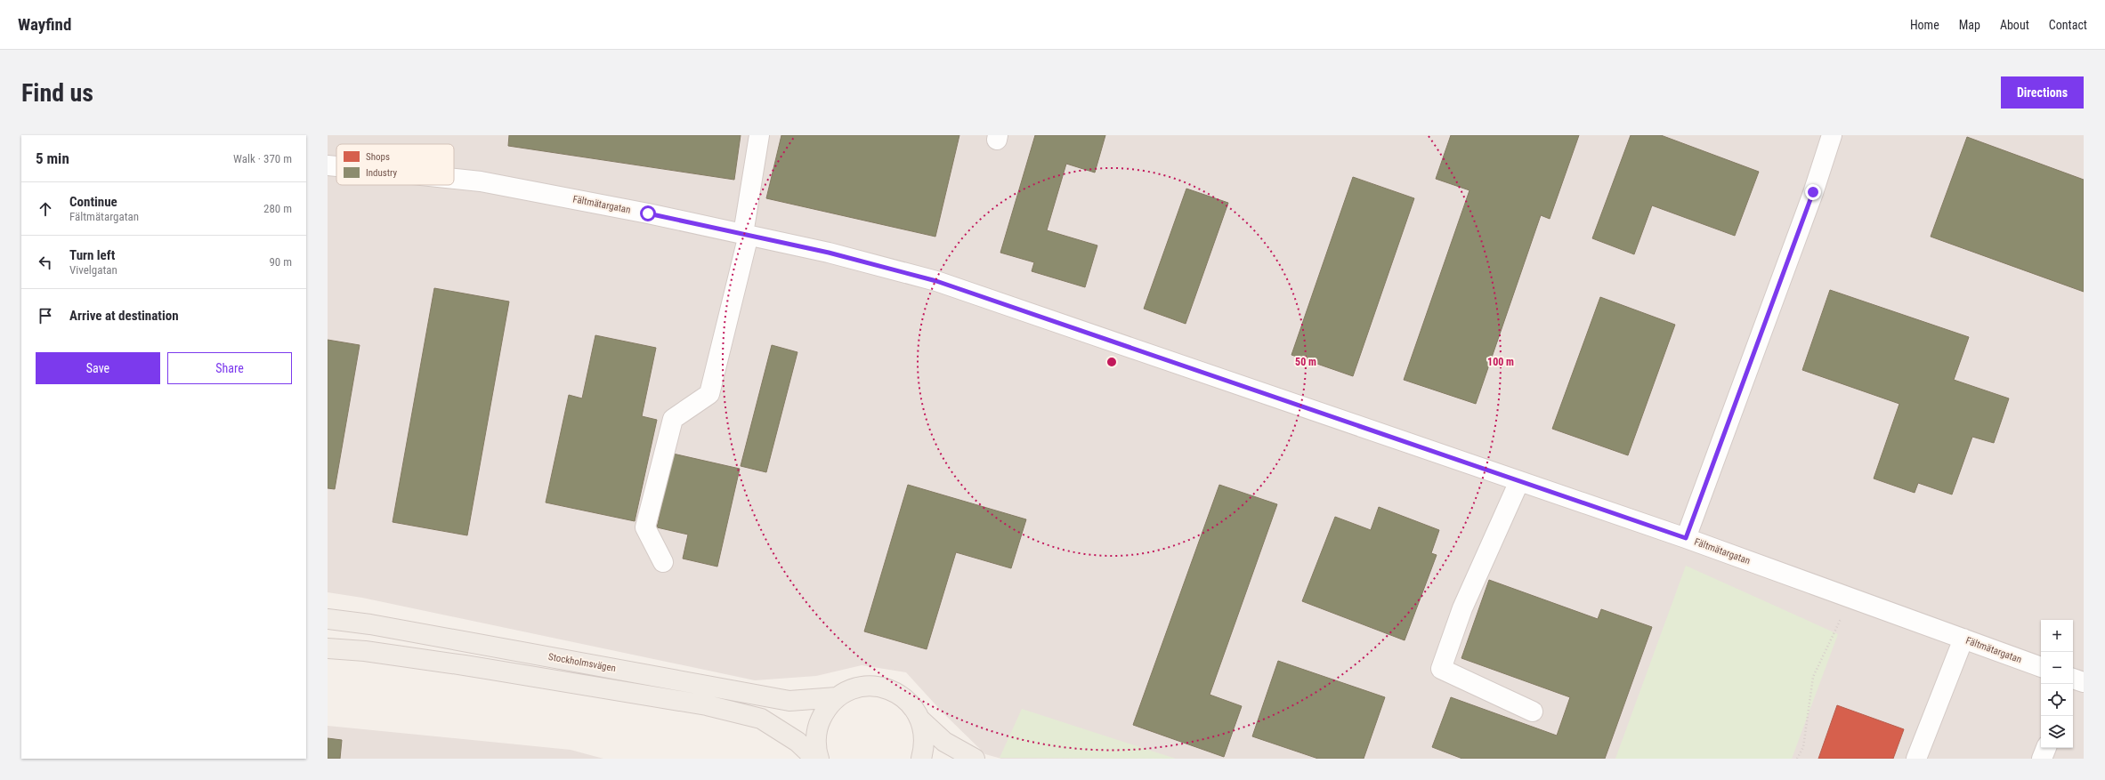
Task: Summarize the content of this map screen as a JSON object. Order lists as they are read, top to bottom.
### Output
{
  "streets": {
    "main road": ["Stockholmsvägen"],
    "street": ["Fältmätargatan"]
  },
  "legend": ["Shops", "Industry"],
  "page": {
    "header": "Wayfind",
    "nav": [
      "Home",
      "Map",
      "About",
      "Contact"
    ],
    "buttons": [
      "Directions",
      ["Save", "Share"]
    ],
    "title": "Find us",
    "heading": ["5 min", "Walk · 370 m"],
    "list": [
      ["Continue", "Fältmätargatan", "280 m"],
      ["Turn left", "Vivelgatan", "90 m"],
      "Arrive at destination"
    ],
    "map_buttons": ["+", "−"]
  },
  "rings": ["50 m", "100 m"]
}
